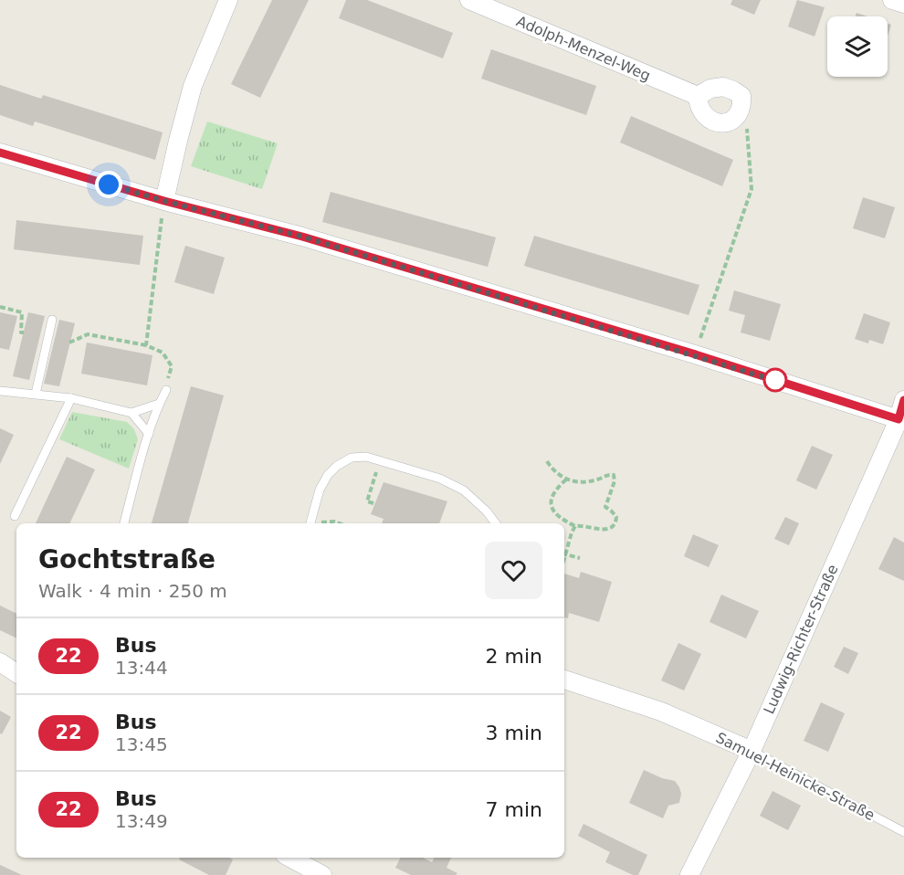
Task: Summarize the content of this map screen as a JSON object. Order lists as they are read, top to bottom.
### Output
{
  "streets": {
    "street": ["Adolph-Menzel-Weg", "Ludwig-Richter-Straße", "Samuel-Heinicke-Straße"]
  },
  "crossings": [
    ["Ludwig-Richter-Straße", "Samuel-Heinicke-Straße"]
  ],
  "lines": ["bus line 22"],
  "page": {
    "heading": ["Gochtstraße", "Walk · 4 min · 250 m"],
    "list": [
      {
        "mark": "22",
        "name": "Bus",
        "note": "13:44",
        "value": "2 min"
      },
      {
        "mark": "22",
        "name": "Bus",
        "note": "13:45",
        "value": "3 min"
      },
      {
        "mark": "22",
        "name": "Bus",
        "note": "13:49",
        "value": "7 min"
      }
    ]
  }
}
